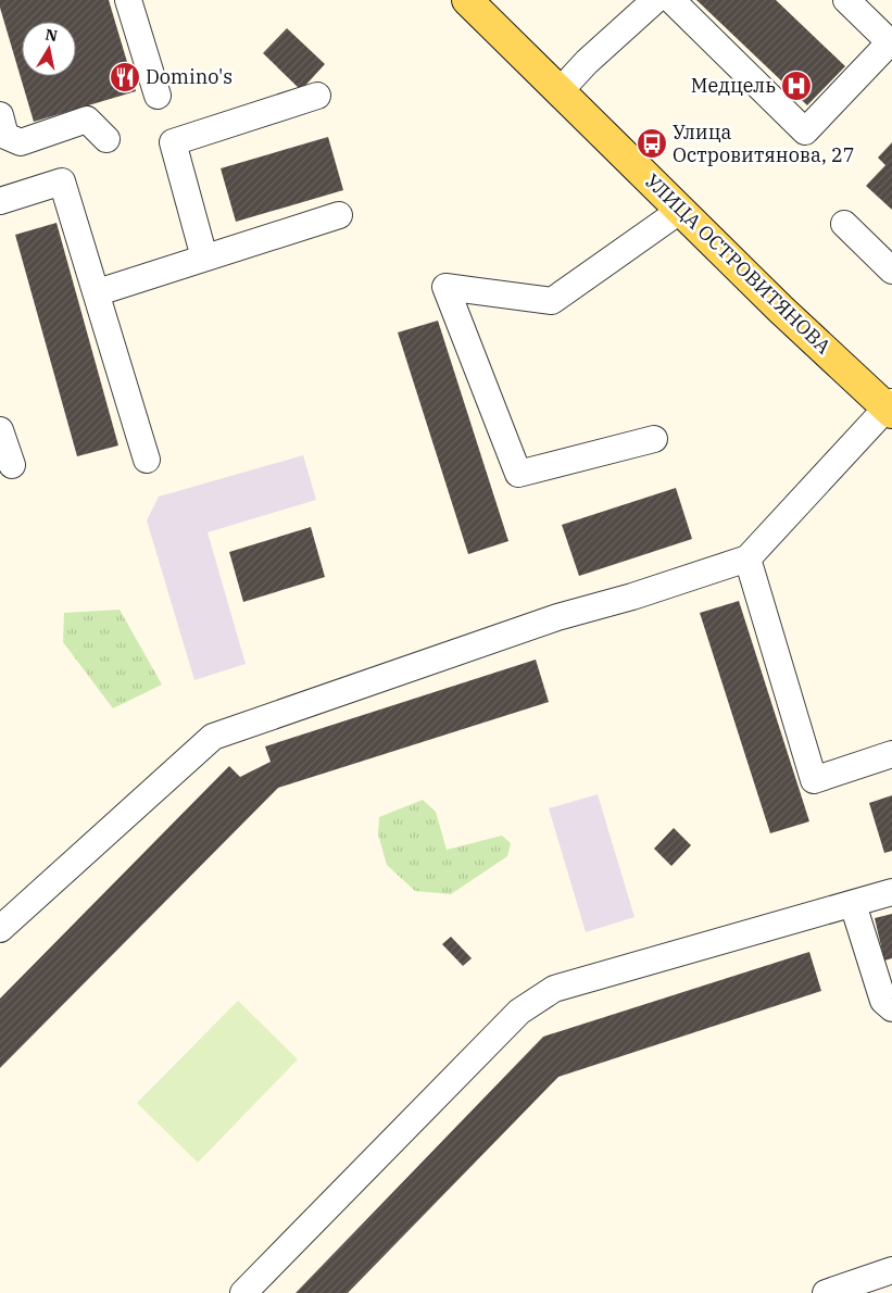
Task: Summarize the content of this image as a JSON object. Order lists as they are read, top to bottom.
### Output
{
  "streets": {
    "main road": ["УЛИЦА ОСТРОВИТЯНОВА"]
  },
  "places": {
    "restaurant": ["Domino's"],
    "hospital": ["Медцель"],
    "bus stop": ["Улица Островитянова, 27"]
  },
  "north": "top"
}
